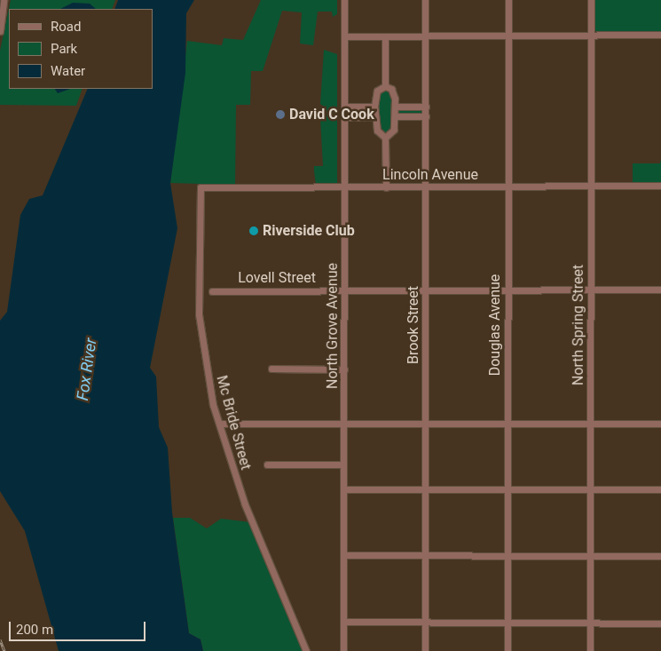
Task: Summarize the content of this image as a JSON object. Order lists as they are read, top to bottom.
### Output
{
  "streets": {
    "street": [
      "Lincoln Avenue",
      "Lovell Street",
      "Brook Street",
      "Douglas Avenue",
      "North Spring Street",
      "North Grove Avenue",
      "Mc Bride Street"
    ]
  },
  "crossings": [
    ["Lincoln Avenue", "Brook Street"],
    ["Lincoln Avenue", "Douglas Avenue"],
    ["Lincoln Avenue", "North Spring Street"],
    ["Lincoln Avenue", "North Grove Avenue"],
    ["Lincoln Avenue", "Mc Bride Street"],
    ["Lovell Street", "Brook Street"],
    ["Lovell Street", "Douglas Avenue"],
    ["Lovell Street", "North Spring Street"],
    ["Lovell Street", "North Grove Avenue"]
  ],
  "water": ["Fox River"],
  "places": ["David C Cook", "Riverside Club"],
  "legend": ["Road", "Park", "Water"],
  "scale_bar": "200 m"
}
